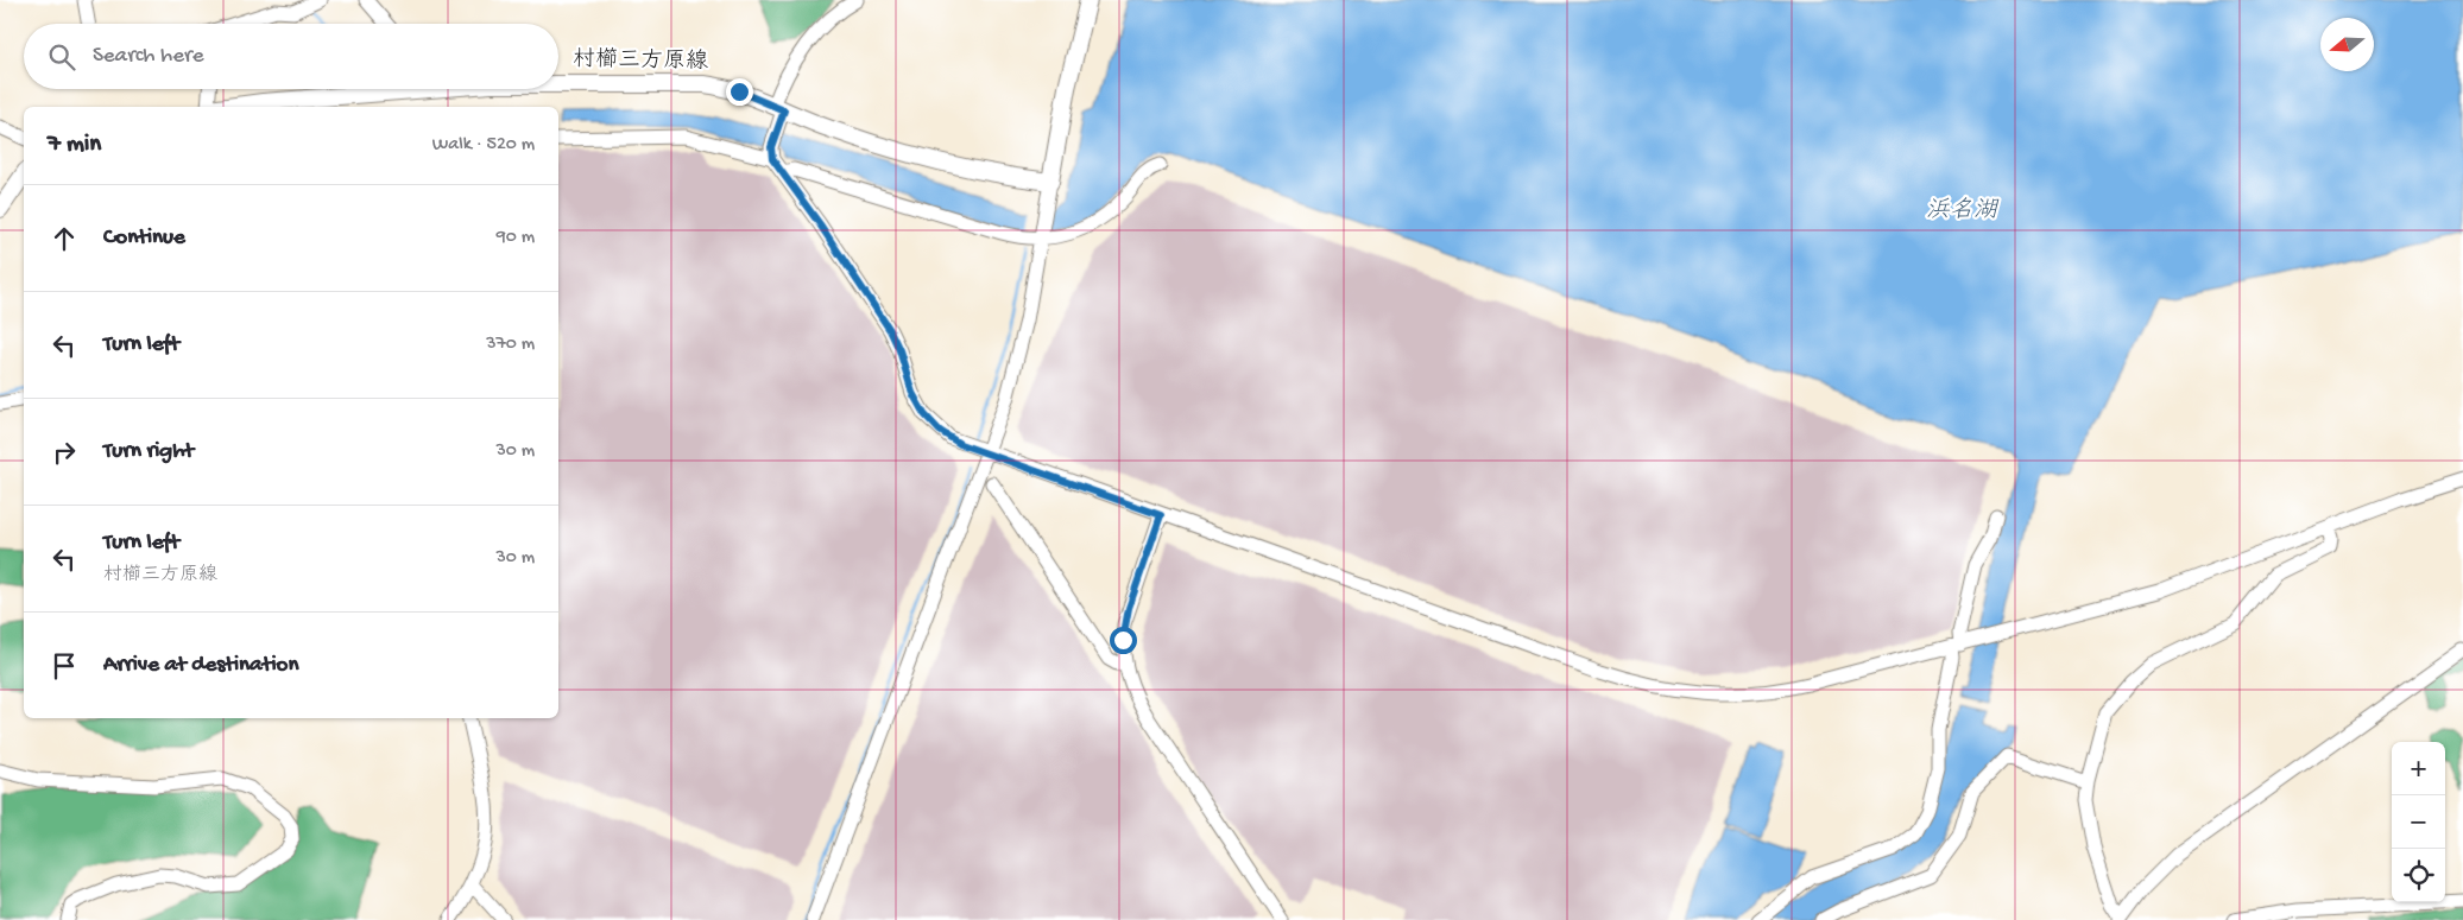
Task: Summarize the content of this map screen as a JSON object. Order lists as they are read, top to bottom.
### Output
{
  "streets": {
    "main road": ["村櫛三方原線"]
  },
  "water": ["浜名湖"],
  "north": "left",
  "page": {
    "search": "Search here",
    "heading": ["7 min", "Walk · 520 m"],
    "list": [
      ["Continue", "90 m"],
      ["Turn left", "370 m"],
      ["Turn right", "30 m"],
      ["Turn left", "村櫛三方原線", "30 m"],
      "Arrive at destination"
    ],
    "map_buttons": ["+", "−"]
  }
}
